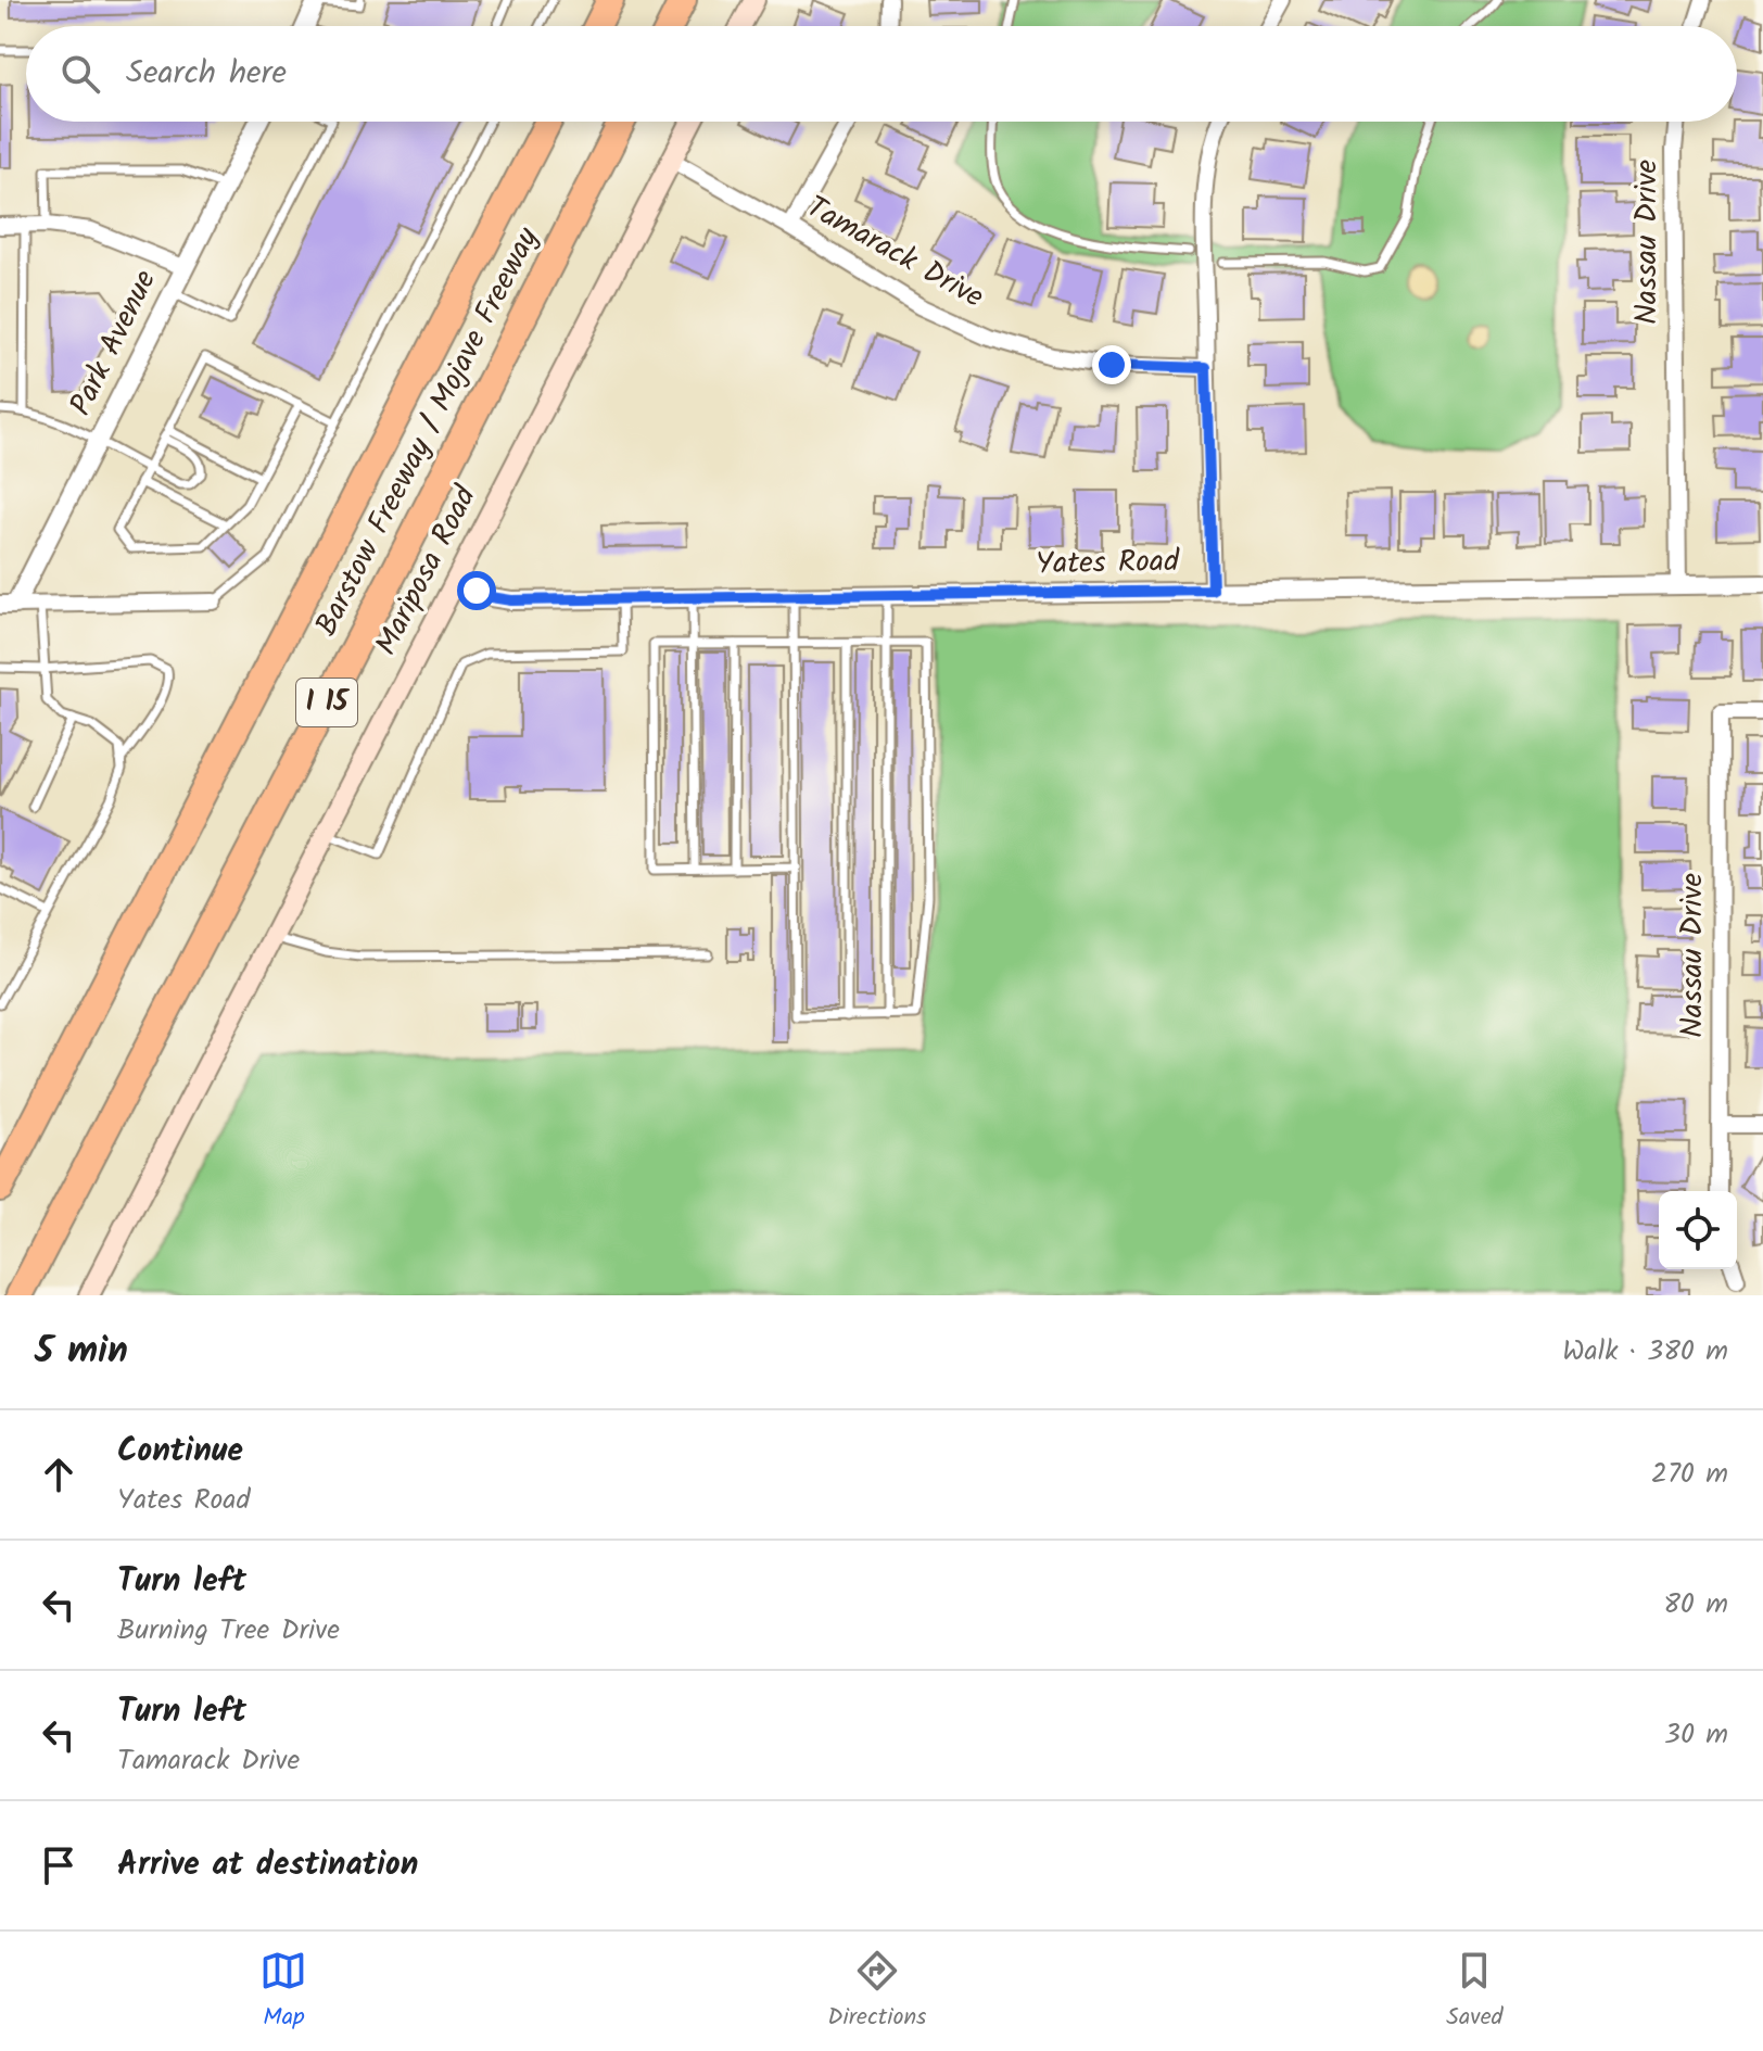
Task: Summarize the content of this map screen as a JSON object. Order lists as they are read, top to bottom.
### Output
{
  "streets": {
    "highway": ["Barstow Freeway / Mojave Freeway", "I 15"],
    "main road": ["Mariposa Road"],
    "street": [
      "Nassau Drive",
      "Tamarack Drive",
      "Park Avenue",
      "Yates Road"
    ]
  },
  "crossings": [
    ["Nassau Drive", "Yates Road"],
    ["Tamarack Drive", "Mariposa Road"],
    ["Yates Road", "Mariposa Road"]
  ],
  "page": {
    "search": "Search here",
    "heading": ["5 min", "Walk · 380 m"],
    "list": [
      ["Continue", "Yates Road", "270 m"],
      ["Turn left", "Burning Tree Drive", "80 m"],
      ["Turn left", "Tamarack Drive", "30 m"],
      "Arrive at destination"
    ],
    "nav": ["Map", "Directions", "Saved"]
  }
}
